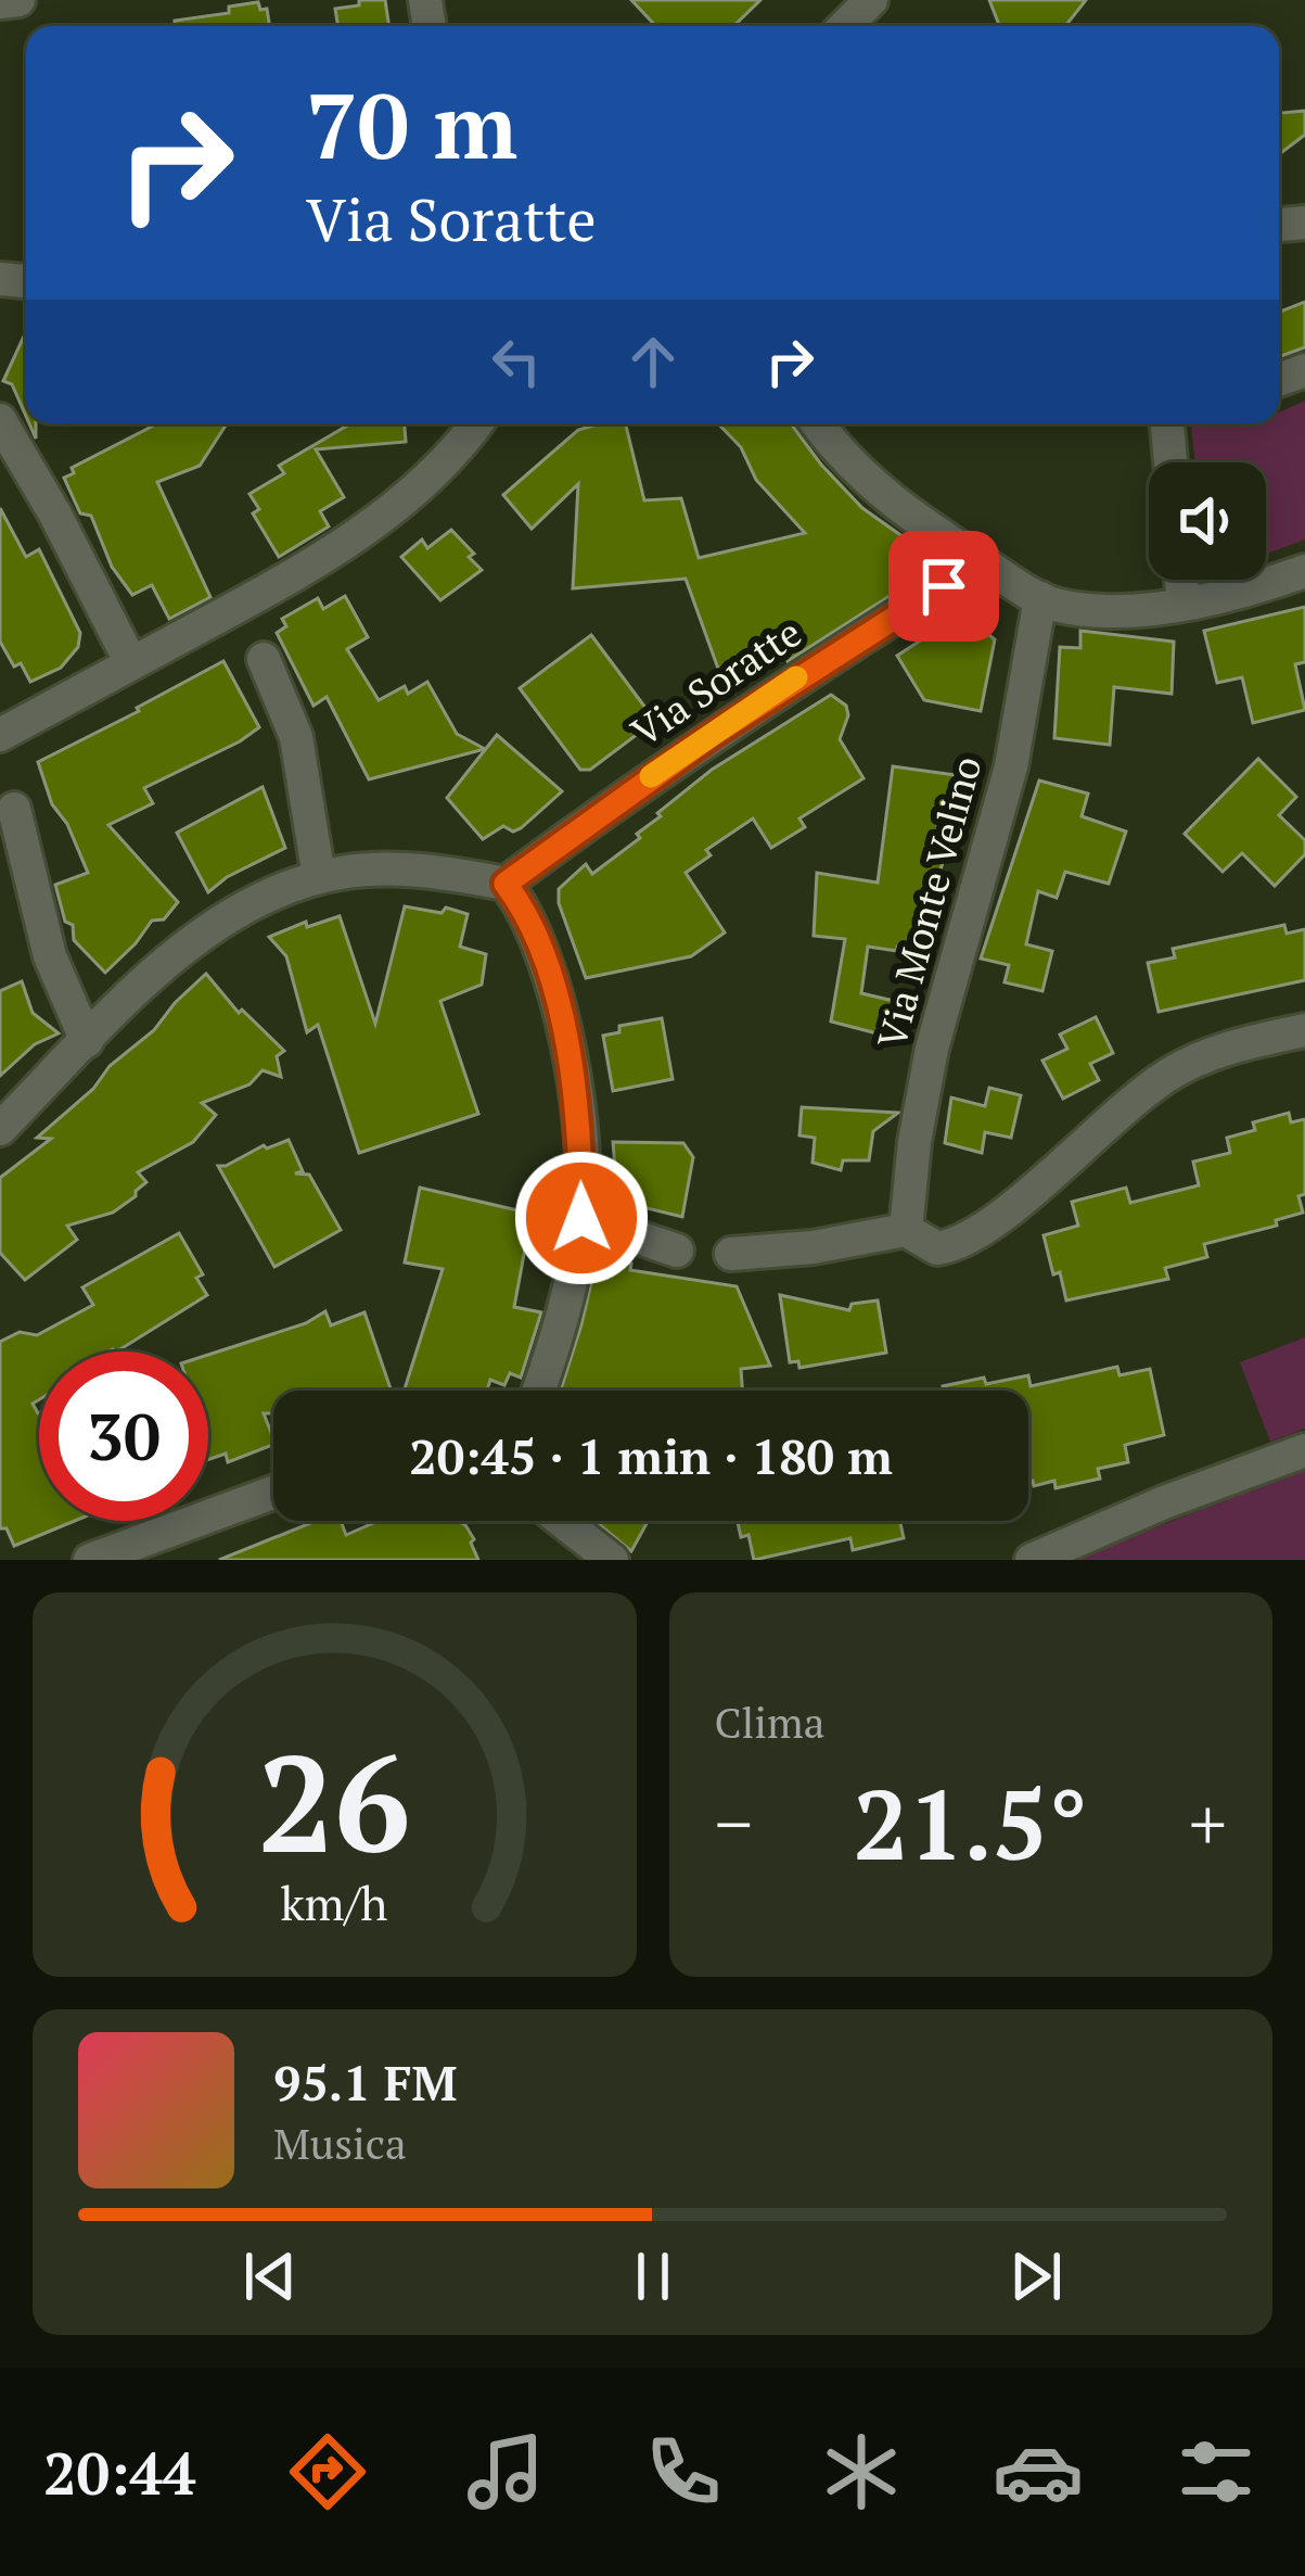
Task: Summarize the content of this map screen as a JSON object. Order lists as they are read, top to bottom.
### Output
{
  "streets": {
    "street": ["Via Soratte", "Via Monte Velino"]
  },
  "page": {
    "turn": ["70 m", "Via Soratte"],
    "limit": "30",
    "trip": "20:45 · 1 min · 180 m",
    "tile": "Clima",
    "heat": ["−", "21.5°", "+"],
    "song": ["95.1 FM", "Musica"],
    "tabs": "20:44",
    "gauge": ["26", "km/h"]
  }
}
